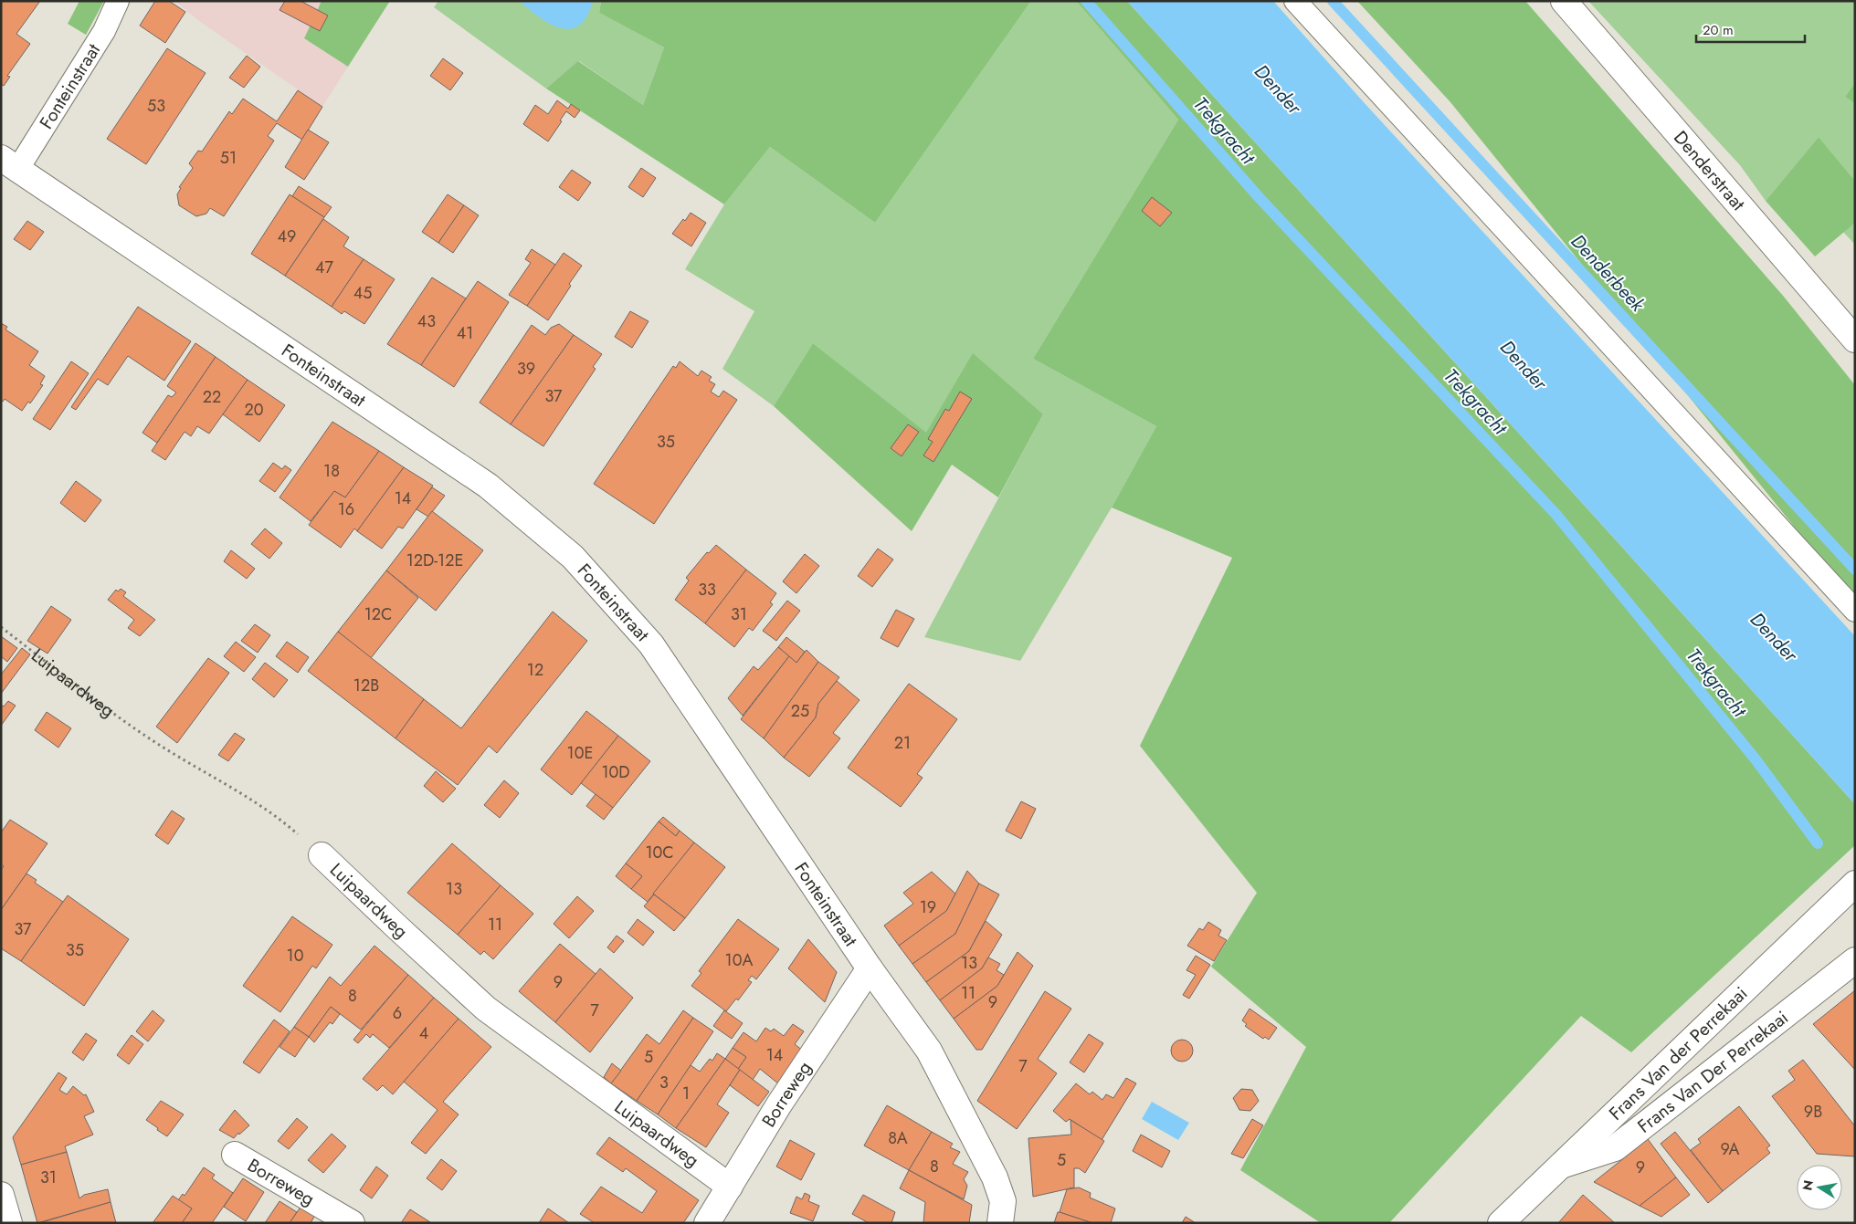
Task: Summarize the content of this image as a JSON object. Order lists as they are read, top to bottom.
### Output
{
  "streets": {
    "street": [
      "Fonteinstraat",
      "Denderstraat",
      "Luipaardweg",
      "Frans Van der Perrekaai",
      "Frans Van Der Perrekaai",
      "Borreweg"
    ]
  },
  "crossings": [
    ["Fonteinstraat", "Borreweg"],
    ["Luipaardweg", "Borreweg"],
    ["Frans Van der Perrekaai", "Frans Van Der Perrekaai"]
  ],
  "water": ["Dender", "Trekgracht", "Denderbeek"],
  "house_numbers": [
    "53",
    "51",
    "49",
    "47",
    "45",
    "43",
    "41",
    "39",
    "37",
    "22",
    "20",
    "35",
    "18",
    "14",
    "16",
    "12D-12E",
    "33",
    "12C",
    "31",
    "12",
    "12B",
    "25",
    "21",
    "10E",
    "10D",
    "10C",
    "13",
    "19",
    "11",
    "37",
    "35",
    "10",
    "10A",
    "13",
    "9",
    "11",
    "8",
    "9",
    "7",
    "6",
    "4",
    "14",
    "5",
    "7",
    "3",
    "1",
    "9B",
    "8A",
    "9A",
    "5",
    "8",
    "9",
    "31"
  ],
  "scale_bar": "20 m",
  "north": "left"
}
